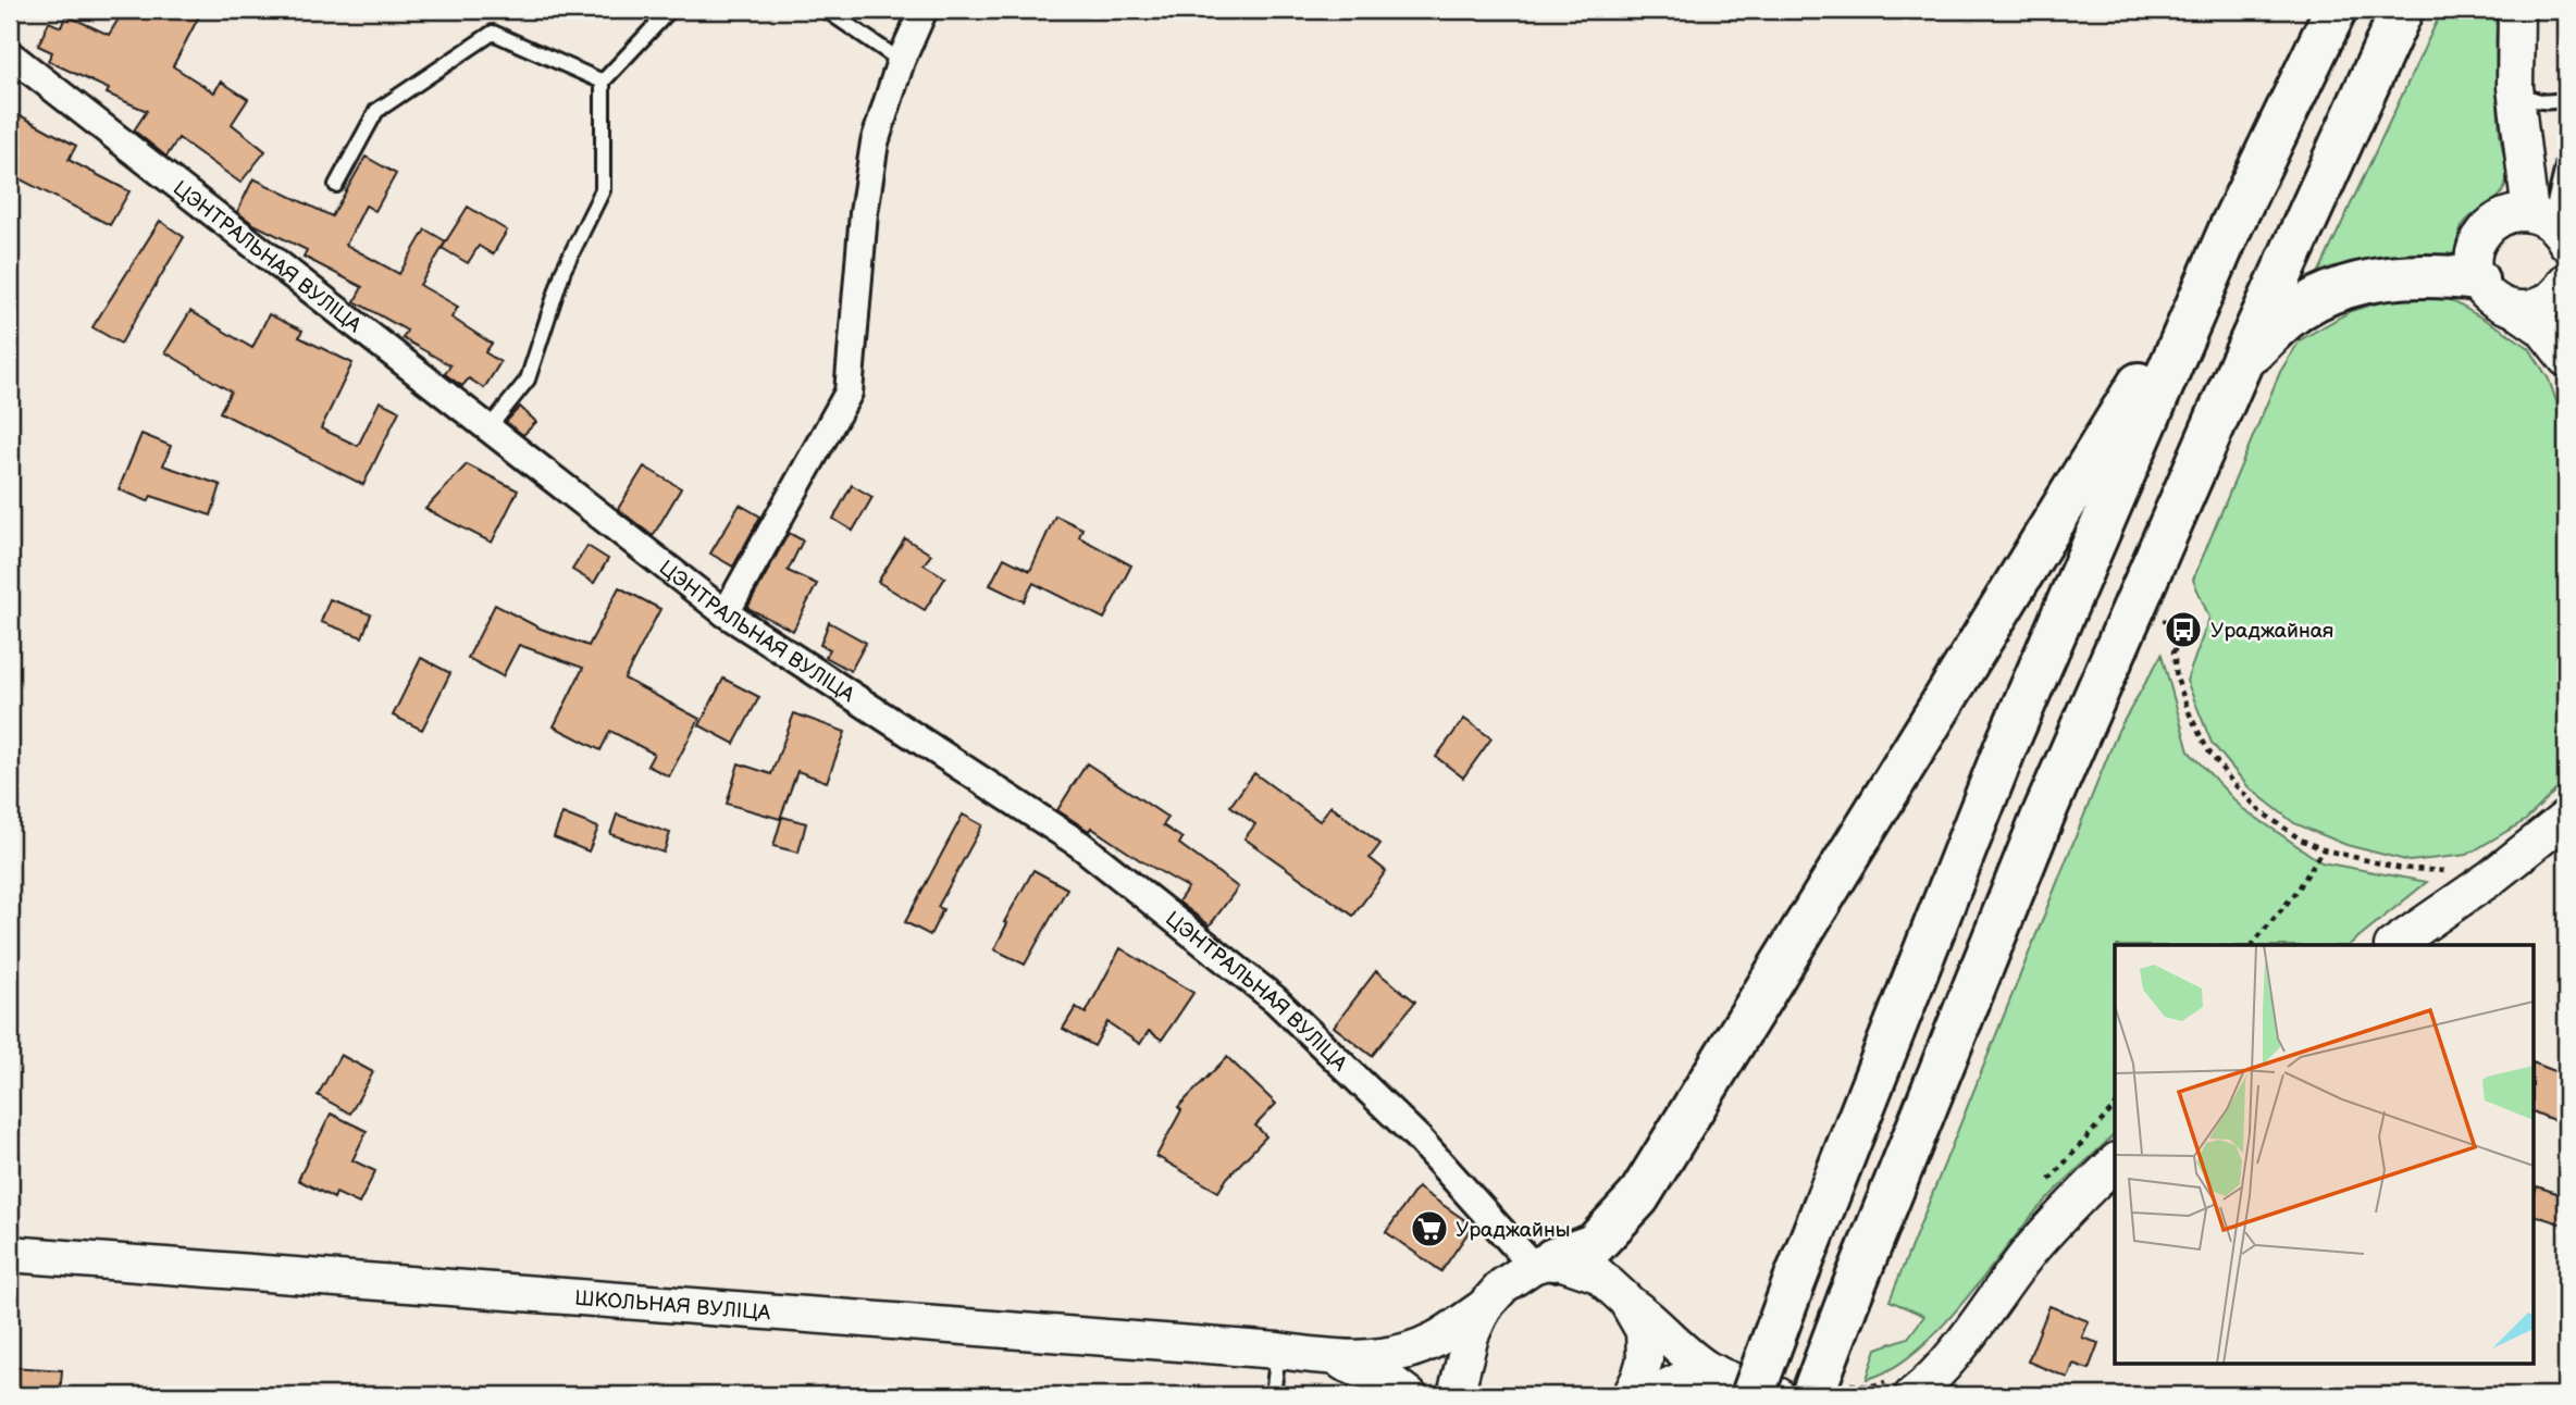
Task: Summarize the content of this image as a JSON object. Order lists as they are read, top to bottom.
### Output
{
  "streets": {
    "street": ["ЦЭНТРАЛЬНАЯ ВУЛІЦА", "ШКОЛЬНАЯ ВУЛІЦА"]
  },
  "places": {
    "bus stop": ["Ураджайная"],
    "supermarket": ["Ураджайны"]
  }
}
